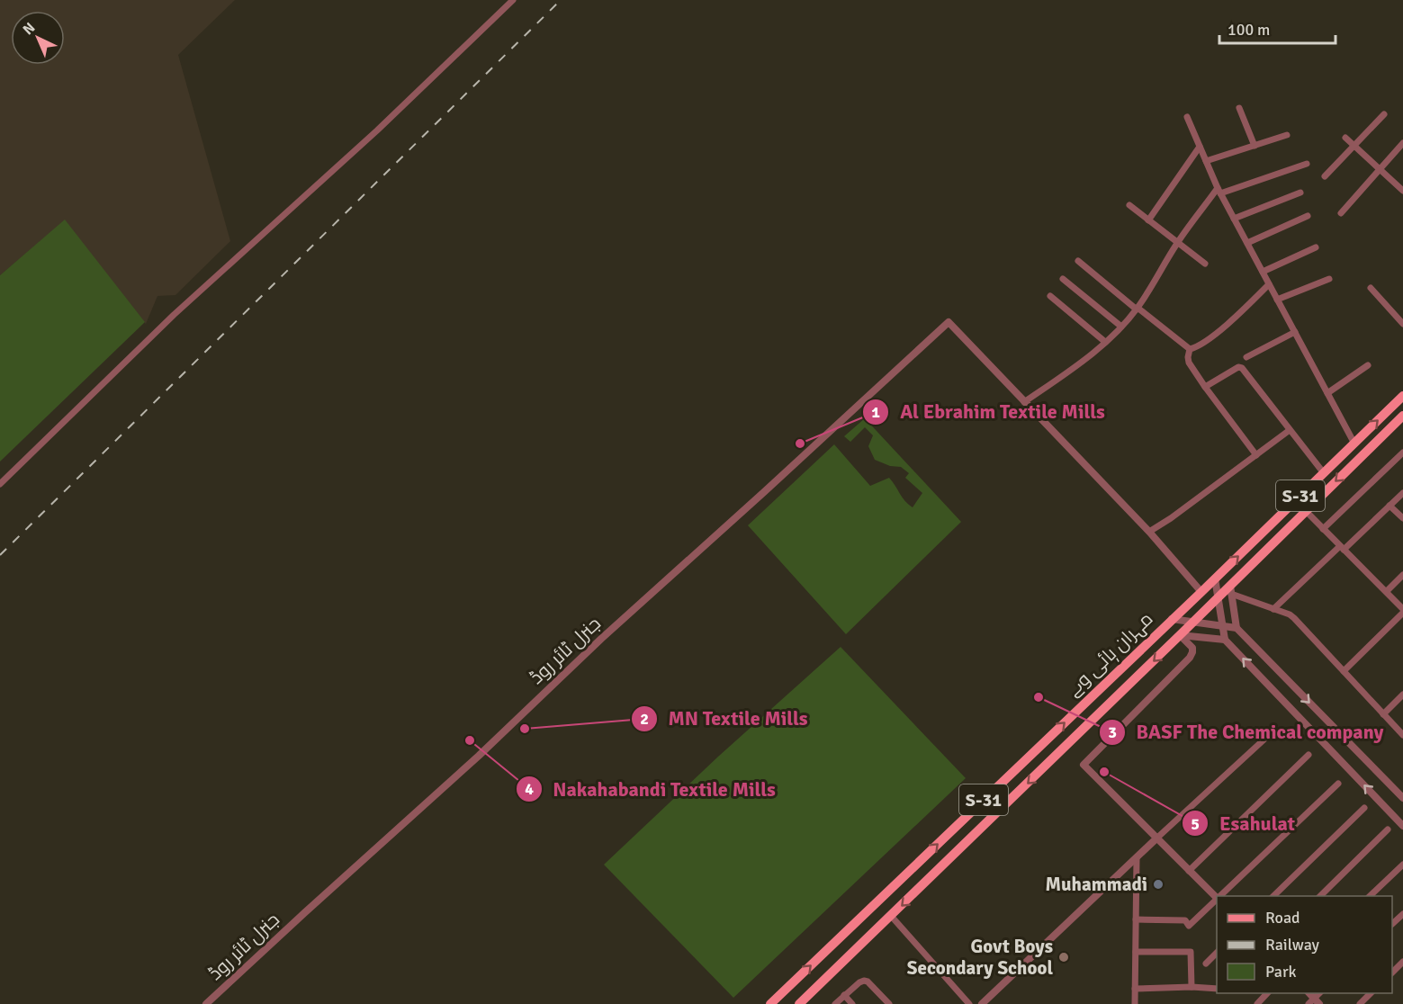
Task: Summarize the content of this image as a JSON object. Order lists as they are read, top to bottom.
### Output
{
  "streets": {
    "main road": ["S-31", "مہران ہائی وے"],
    "street": ["جنرل ٹائر روڈ"]
  },
  "places": [
    "Al Ebrahim Textile Mills",
    "BASF The Chemical company",
    "MN Textile Mills",
    "Nakahabandi Textile Mills",
    "Esahulat",
    "Muhammadi",
    "Govt Boys Secondary School"
  ],
  "legend": ["Road", "Railway", "Park"],
  "scale_bar": "100 m",
  "north": "top left"
}
